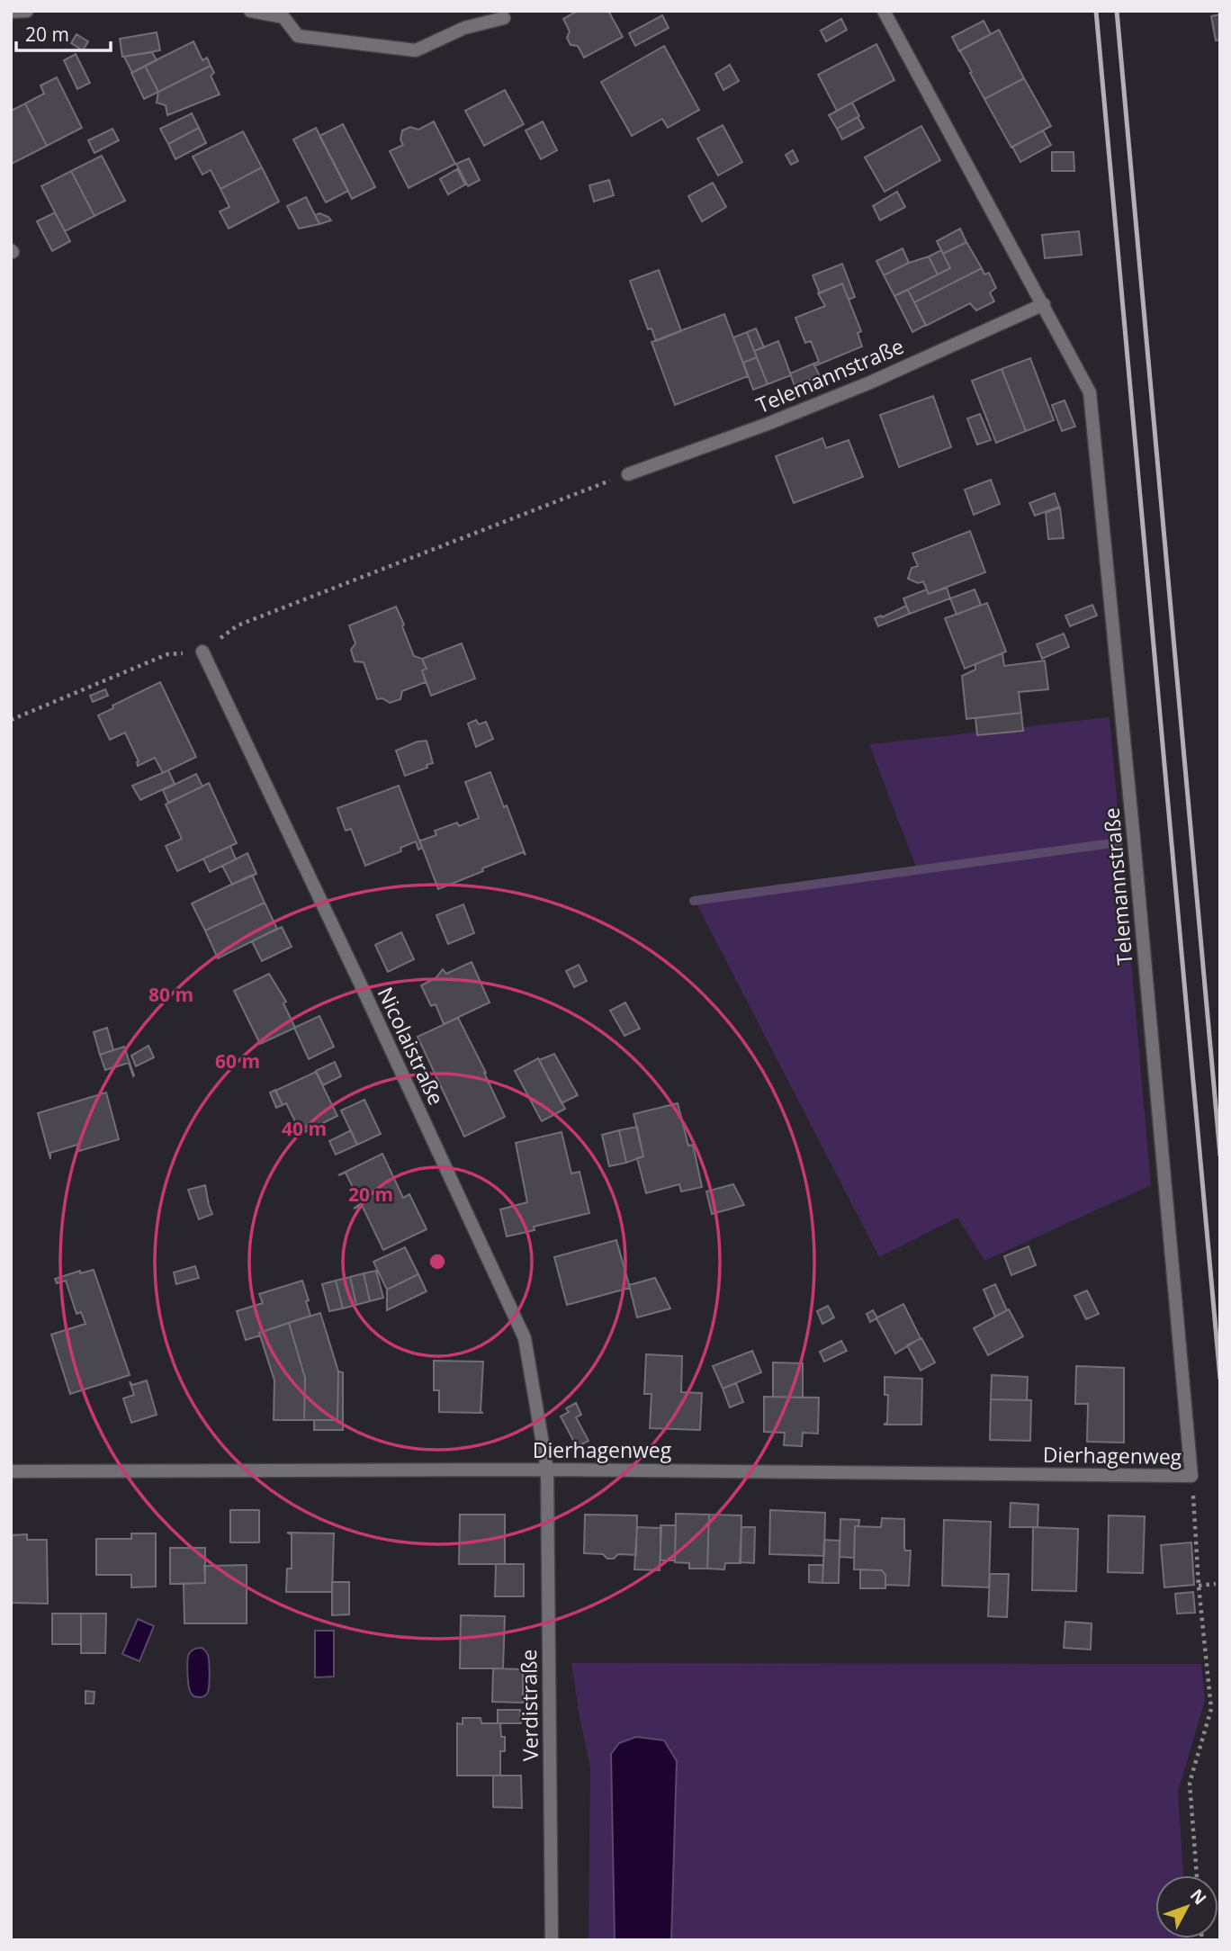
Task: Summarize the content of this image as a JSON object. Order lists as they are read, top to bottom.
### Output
{
  "streets": {
    "street": [
      "Telemannstraße",
      "Nicolaistraße",
      "Dierhagenweg",
      "Verdistraße"
    ]
  },
  "crossings": [
    ["Telemannstraße", "Dierhagenweg"],
    ["Nicolaistraße", "Dierhagenweg"],
    ["Nicolaistraße", "Verdistraße"],
    ["Dierhagenweg", "Verdistraße"]
  ],
  "scale_bar": "20 m",
  "north": "top right",
  "rings": [
    "80 m",
    "60 m",
    "40 m",
    "20 m"
  ]
}
